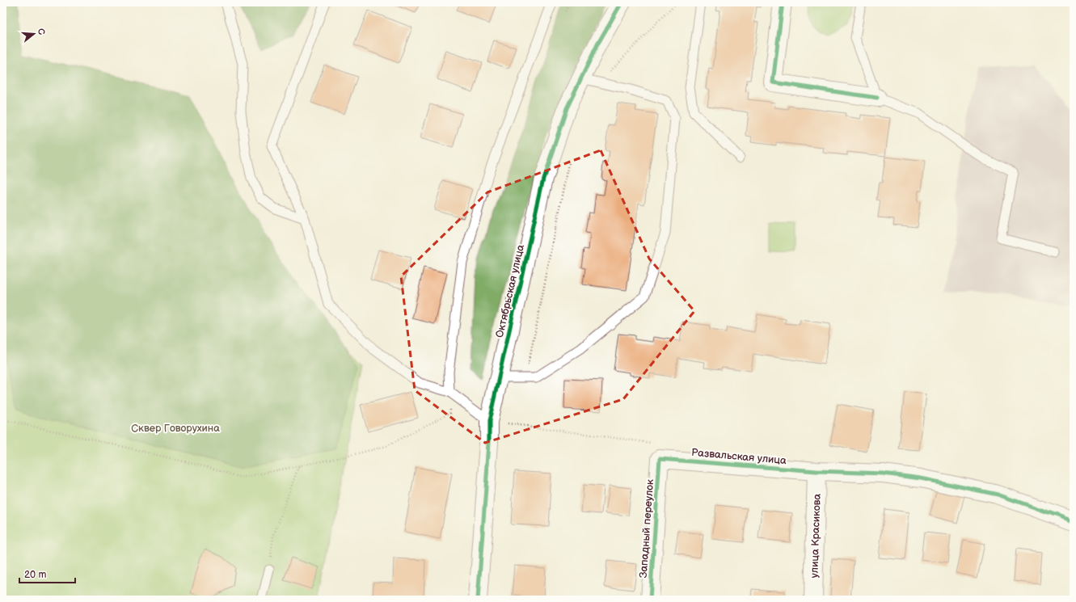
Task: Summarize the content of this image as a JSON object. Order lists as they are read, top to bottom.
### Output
{
  "streets": {
    "street": [
      "Октябрьская улица",
      "Развальская улица",
      "Западный переулок",
      "улица Красикова"
    ]
  },
  "crossings": [
    ["Развальская улица", "Западный переулок"],
    ["Развальская улица", "улица Красикова"]
  ],
  "parks": ["Сквер Говорухина"],
  "scale_bar": "20 m",
  "north": "right"
}
